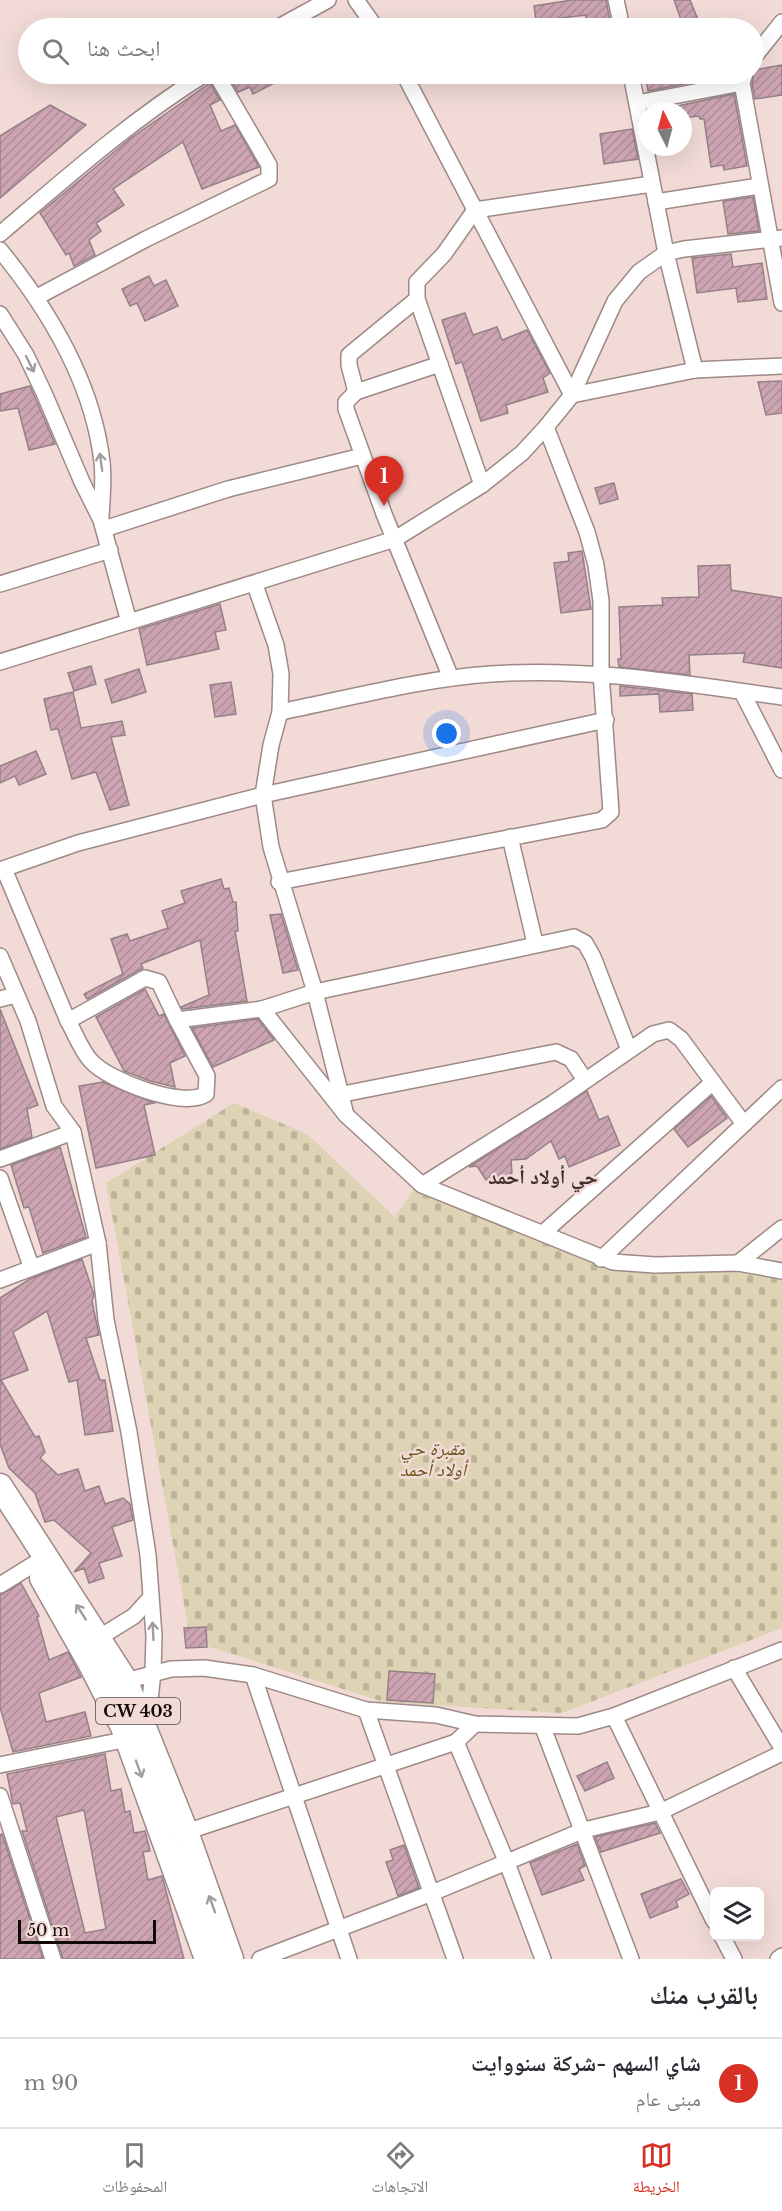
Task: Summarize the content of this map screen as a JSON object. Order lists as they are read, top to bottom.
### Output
{
  "streets": {
    "main road": ["CW 403"]
  },
  "districts": ["حي أولاد أحمد"],
  "parks": ["مقبرة حي أولاد أحمد"],
  "scale_bar": "50 m",
  "north": "top",
  "page": {
    "search": "ابحث هنا",
    "pins": "1",
    "scale": "50 m",
    "heading": "بالقرب منك",
    "list": [
      {
        "mark": "1",
        "name": "شاي السهم -شركة سنووايت",
        "note": "مبنى عام",
        "value": "90 m"
      }
    ],
    "nav": ["الخريطة", "الاتجاهات", "المحفوظات"]
  }
}
